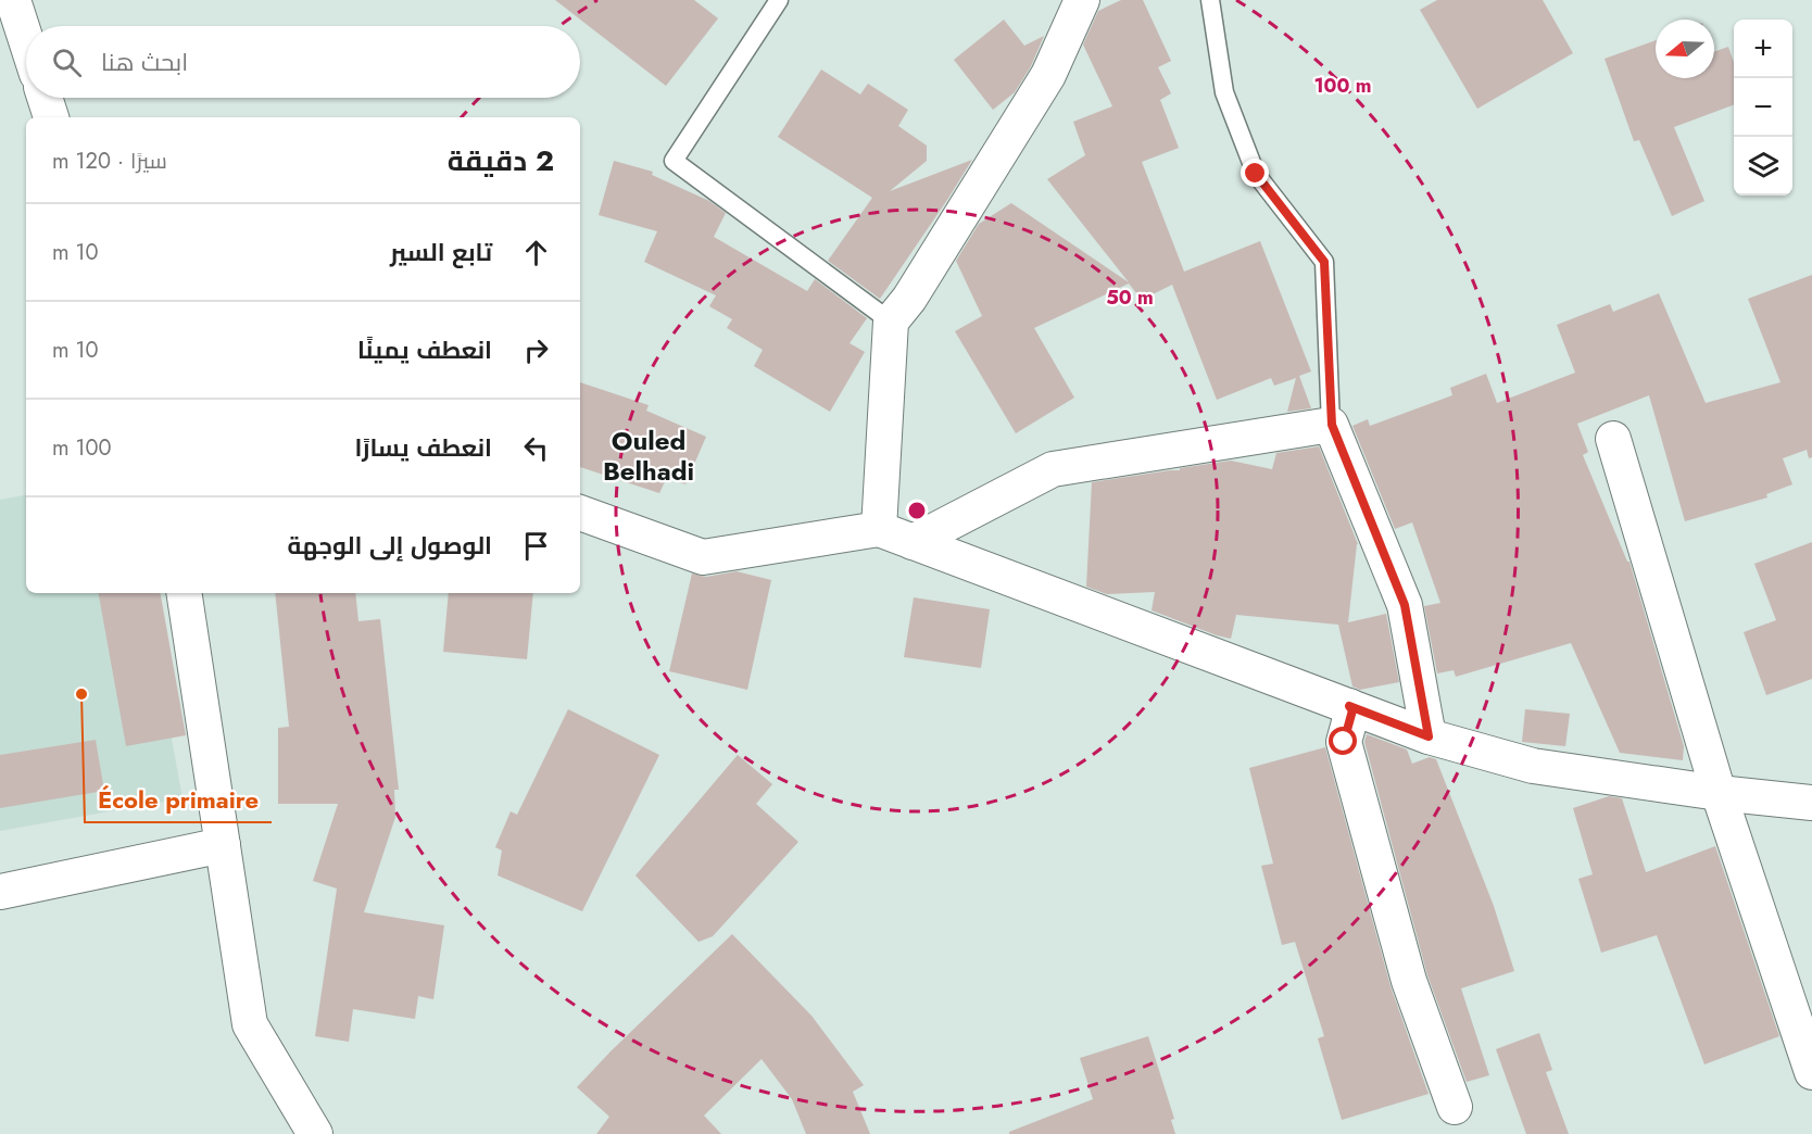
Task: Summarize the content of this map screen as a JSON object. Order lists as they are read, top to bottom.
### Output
{
  "districts": ["Ouled Belhadi"],
  "places": ["École primaire"],
  "north": "left",
  "page": {
    "map_buttons": ["+", "−"],
    "search": "ابحث هنا",
    "heading": ["2 دقيقة", "سيرًا · 120 m"],
    "list": [
      ["تابع السير", "10 m"],
      ["انعطف يمينًا", "10 m"],
      ["انعطف يسارًا", "100 m"],
      "الوصول إلى الوجهة"
    ]
  },
  "rings": ["100 m", "50 m"]
}
